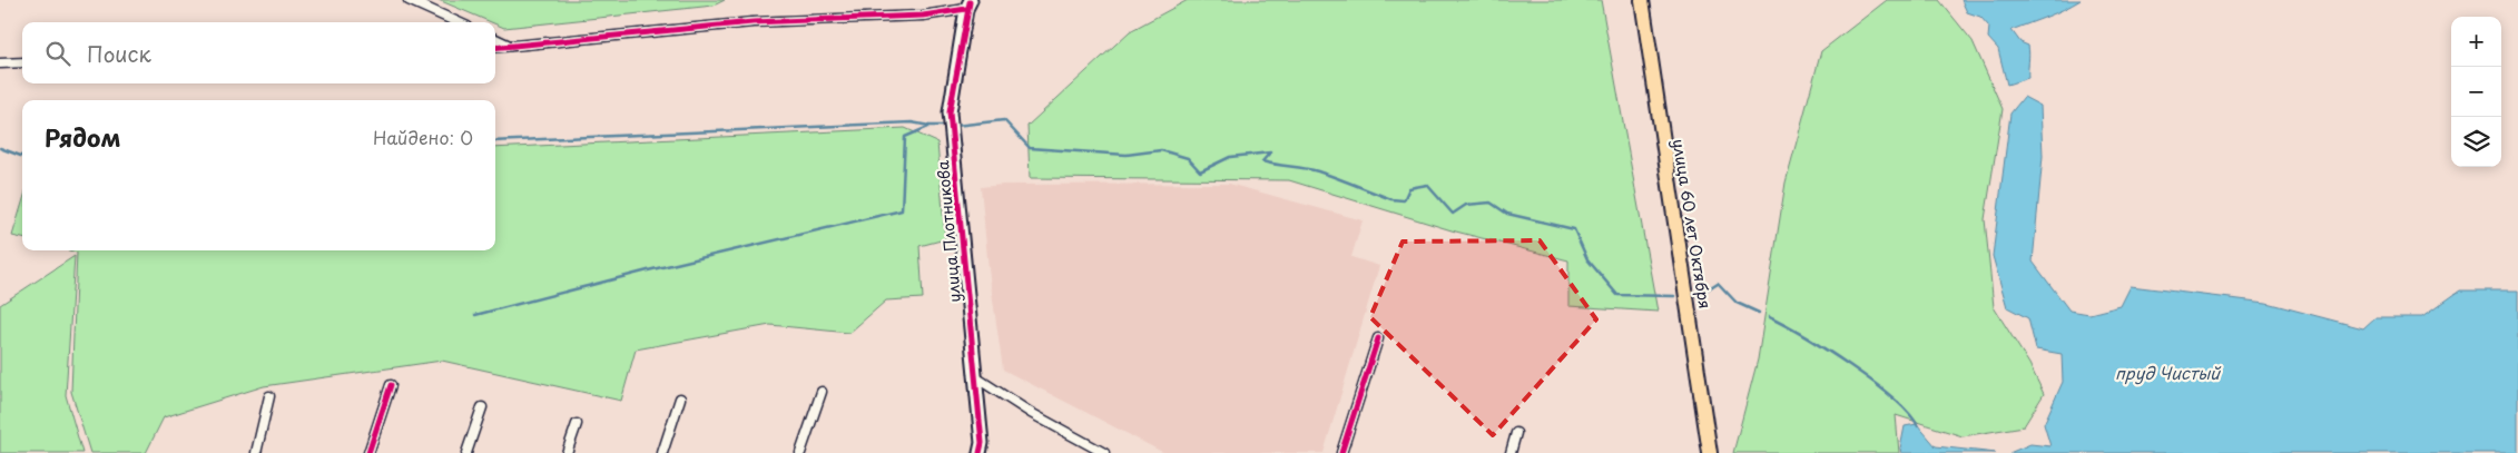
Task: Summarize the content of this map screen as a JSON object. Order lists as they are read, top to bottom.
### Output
{
  "streets": {
    "main road": ["улица 60 лет Октября"],
    "street": ["улица Плотникова"]
  },
  "water": ["пруд Чистый"],
  "page": {
    "map_buttons": ["+", "−"],
    "search": "Поиск",
    "heading": ["Рядом", "Найдено: 0"]
  }
}
